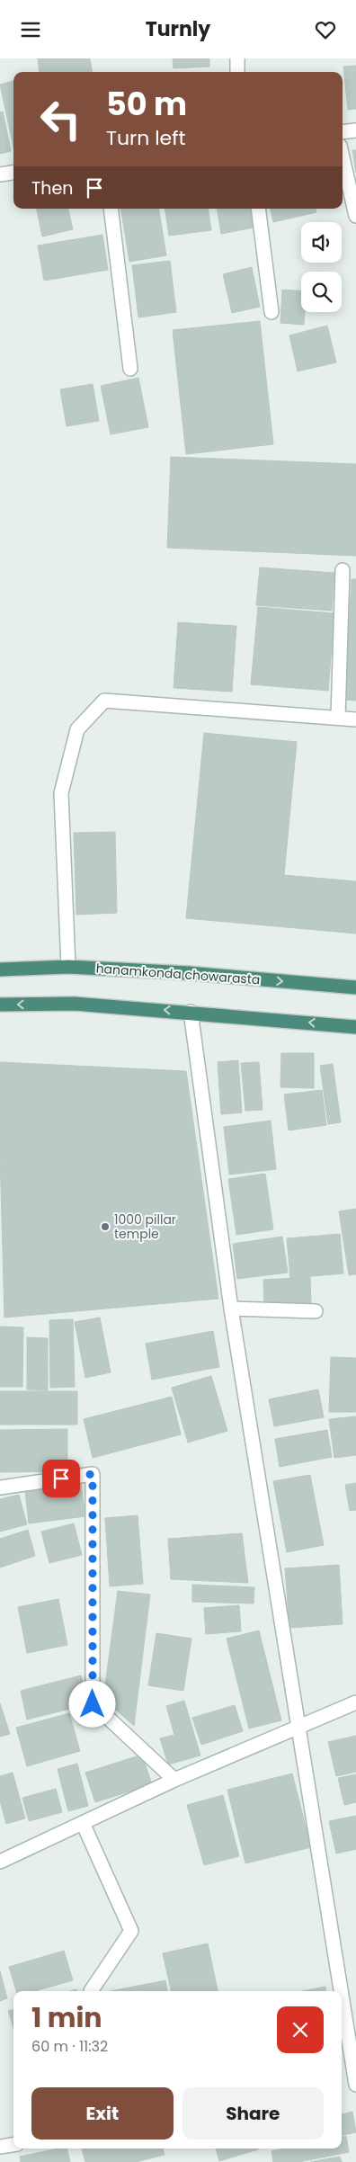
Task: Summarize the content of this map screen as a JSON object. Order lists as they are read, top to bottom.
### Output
{
  "streets": {
    "highway": ["hanamkonda chowarasta"]
  },
  "places": ["1000 pillar temple"],
  "page": {
    "header": "Turnly",
    "turn": ["50 m", "Turn left"],
    "then": "Then",
    "heading": ["1 min", "60 m · 11:32"],
    "buttons": ["Exit", "Share"]
  }
}
